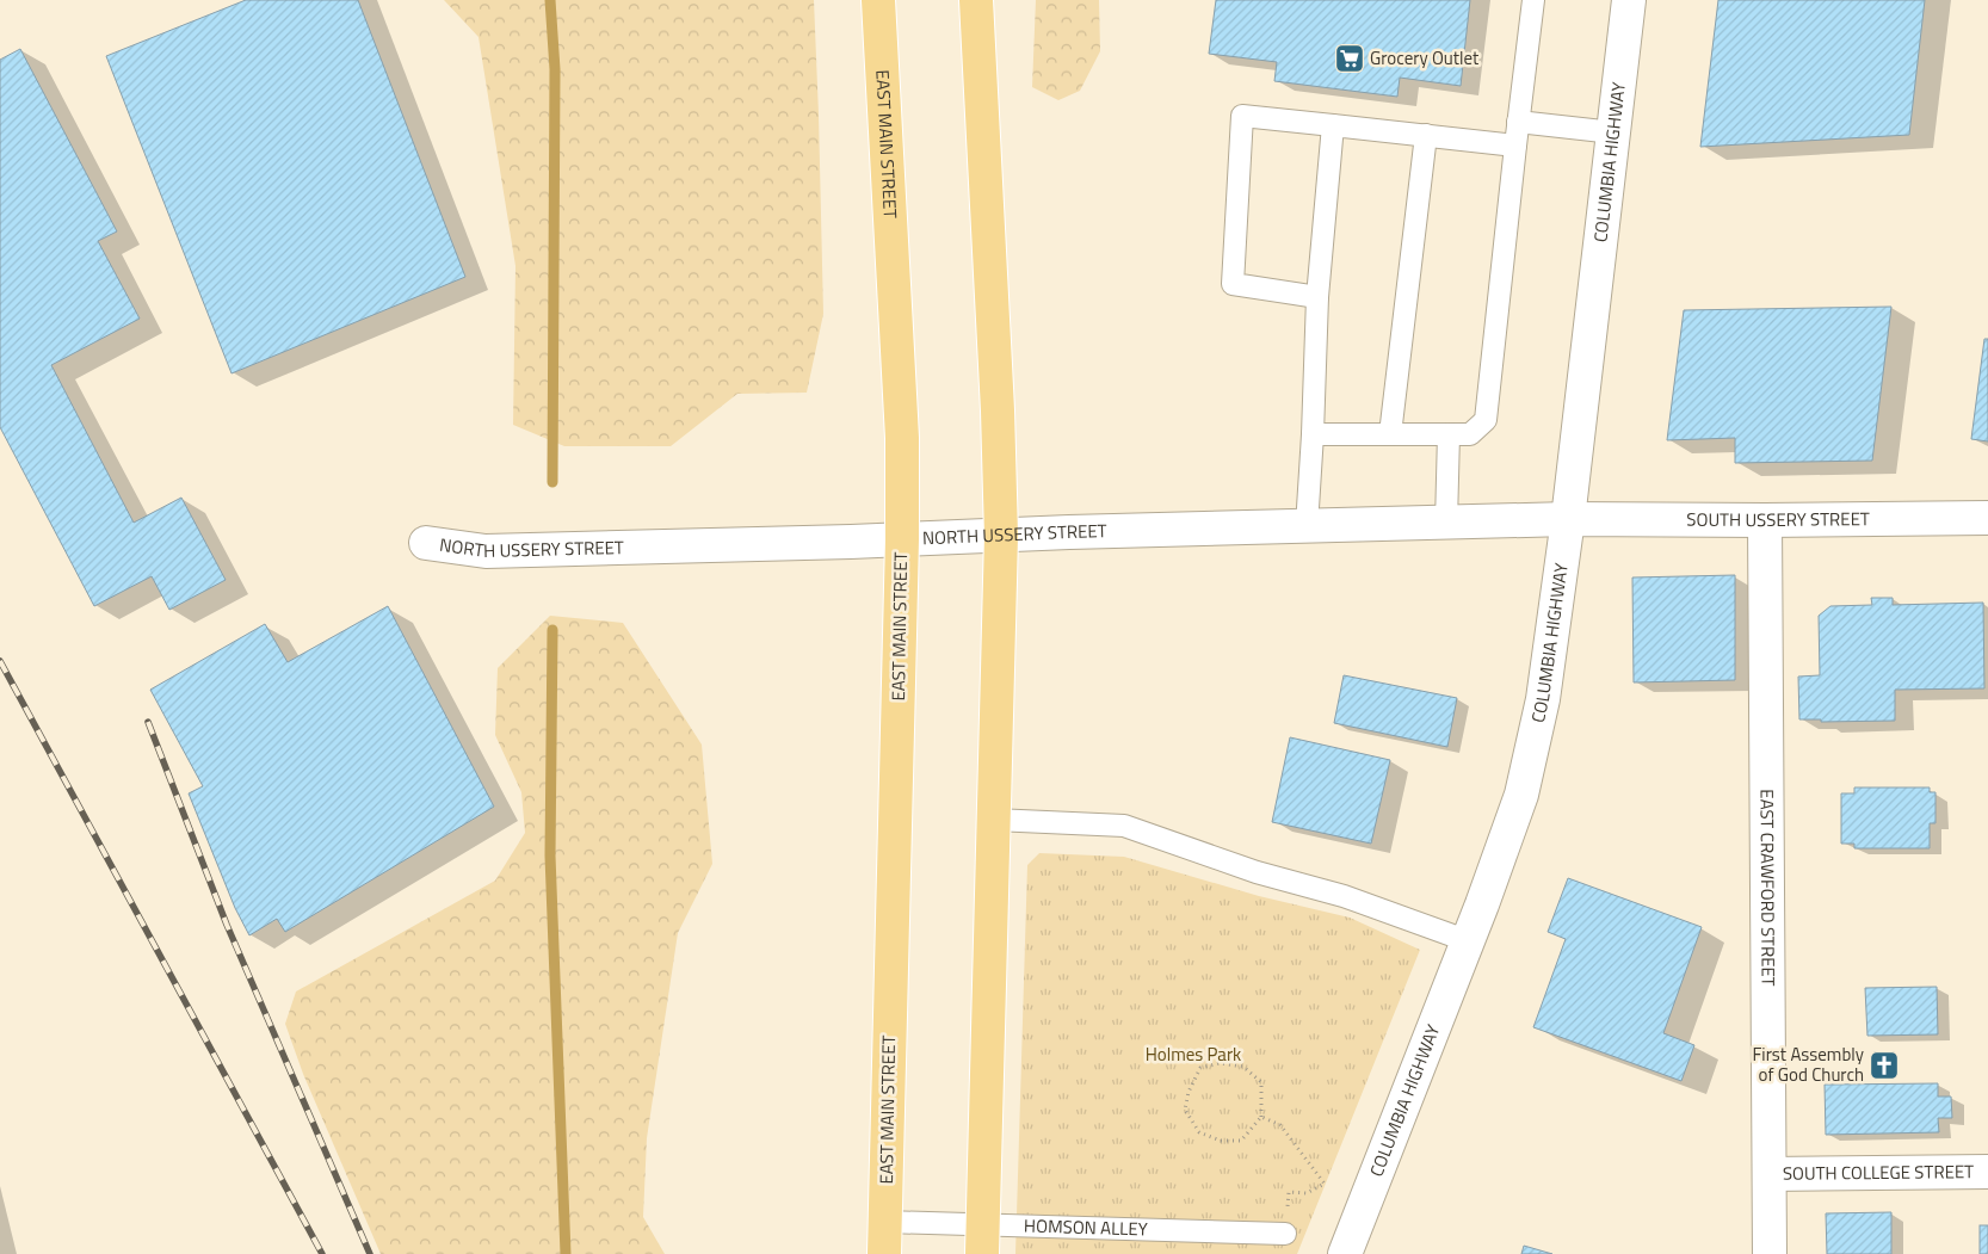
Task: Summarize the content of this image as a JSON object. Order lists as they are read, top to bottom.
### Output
{
  "streets": {
    "main road": ["EAST MAIN STREET"],
    "street": [
      "COLUMBIA HIGHWAY",
      "SOUTH USSERY STREET",
      "NORTH USSERY STREET",
      "EAST CRAWFORD STREET",
      "SOUTH COLLEGE STREET"
    ],
    "lane": ["HOMSON ALLEY"]
  },
  "crossings": [
    ["EAST MAIN STREET", "NORTH USSERY STREET"],
    ["EAST MAIN STREET", "HOMSON ALLEY"],
    ["COLUMBIA HIGHWAY", "SOUTH USSERY STREET"],
    ["COLUMBIA HIGHWAY", "NORTH USSERY STREET"],
    ["SOUTH USSERY STREET", "NORTH USSERY STREET"],
    ["SOUTH USSERY STREET", "EAST CRAWFORD STREET"],
    ["EAST CRAWFORD STREET", "SOUTH COLLEGE STREET"]
  ],
  "parks": ["Holmes Park"],
  "places": {
    "supermarket": ["Grocery Outlet"],
    "church": ["First Assembly of God Church"]
  }
}
